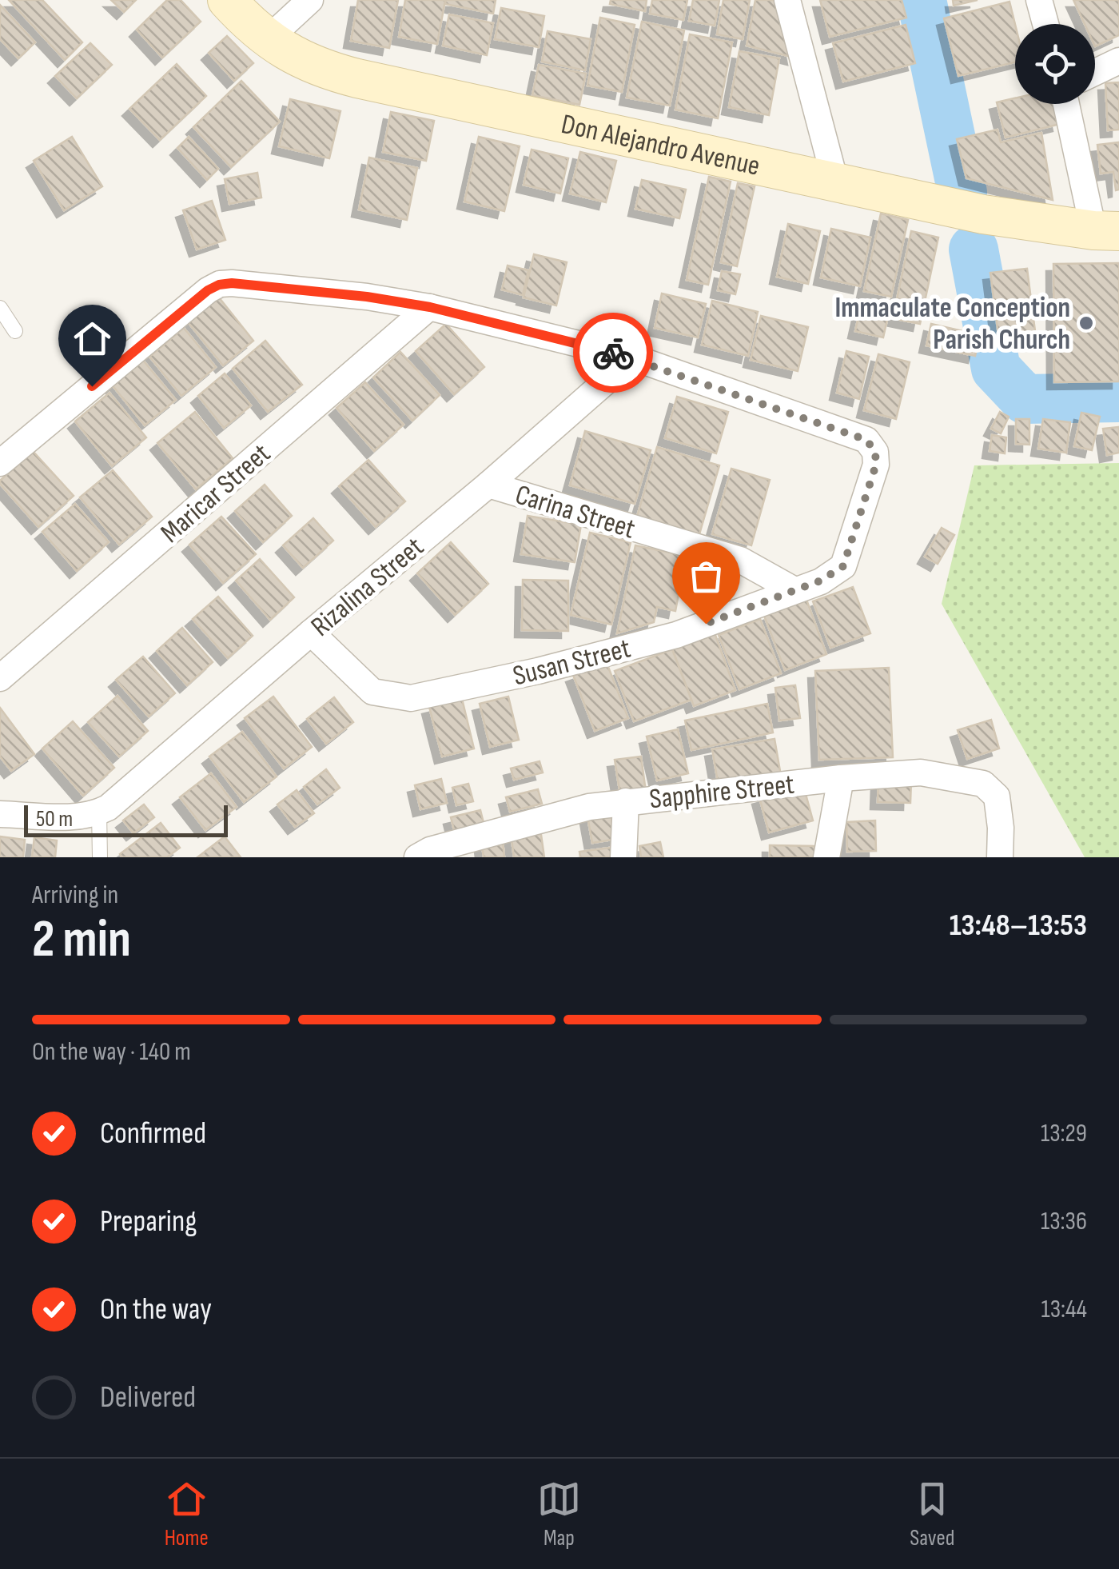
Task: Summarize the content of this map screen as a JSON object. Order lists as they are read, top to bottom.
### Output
{
  "streets": {
    "street": [
      "Don Alejandro Avenue",
      "Maricar Street",
      "Carina Street",
      "Rizalina Street",
      "Susan Street",
      "Sapphire Street"
    ]
  },
  "crossings": [
    ["Carina Street", "Rizalina Street"],
    ["Carina Street", "Susan Street"],
    ["Rizalina Street", "Susan Street"]
  ],
  "places": ["Immaculate Conception Parish Church"],
  "scale_bar": "50 m",
  "page": {
    "scale": "50 m",
    "heading": ["2 min", "Arriving in", "13:48–13:53"],
    "bar": "On the way · 140 m",
    "list": [
      ["Confirmed", "13:29"],
      ["Preparing", "13:36"],
      ["On the way", "13:44"],
      "Delivered"
    ],
    "tabs": ["Home", "Map", "Saved"]
  }
}
